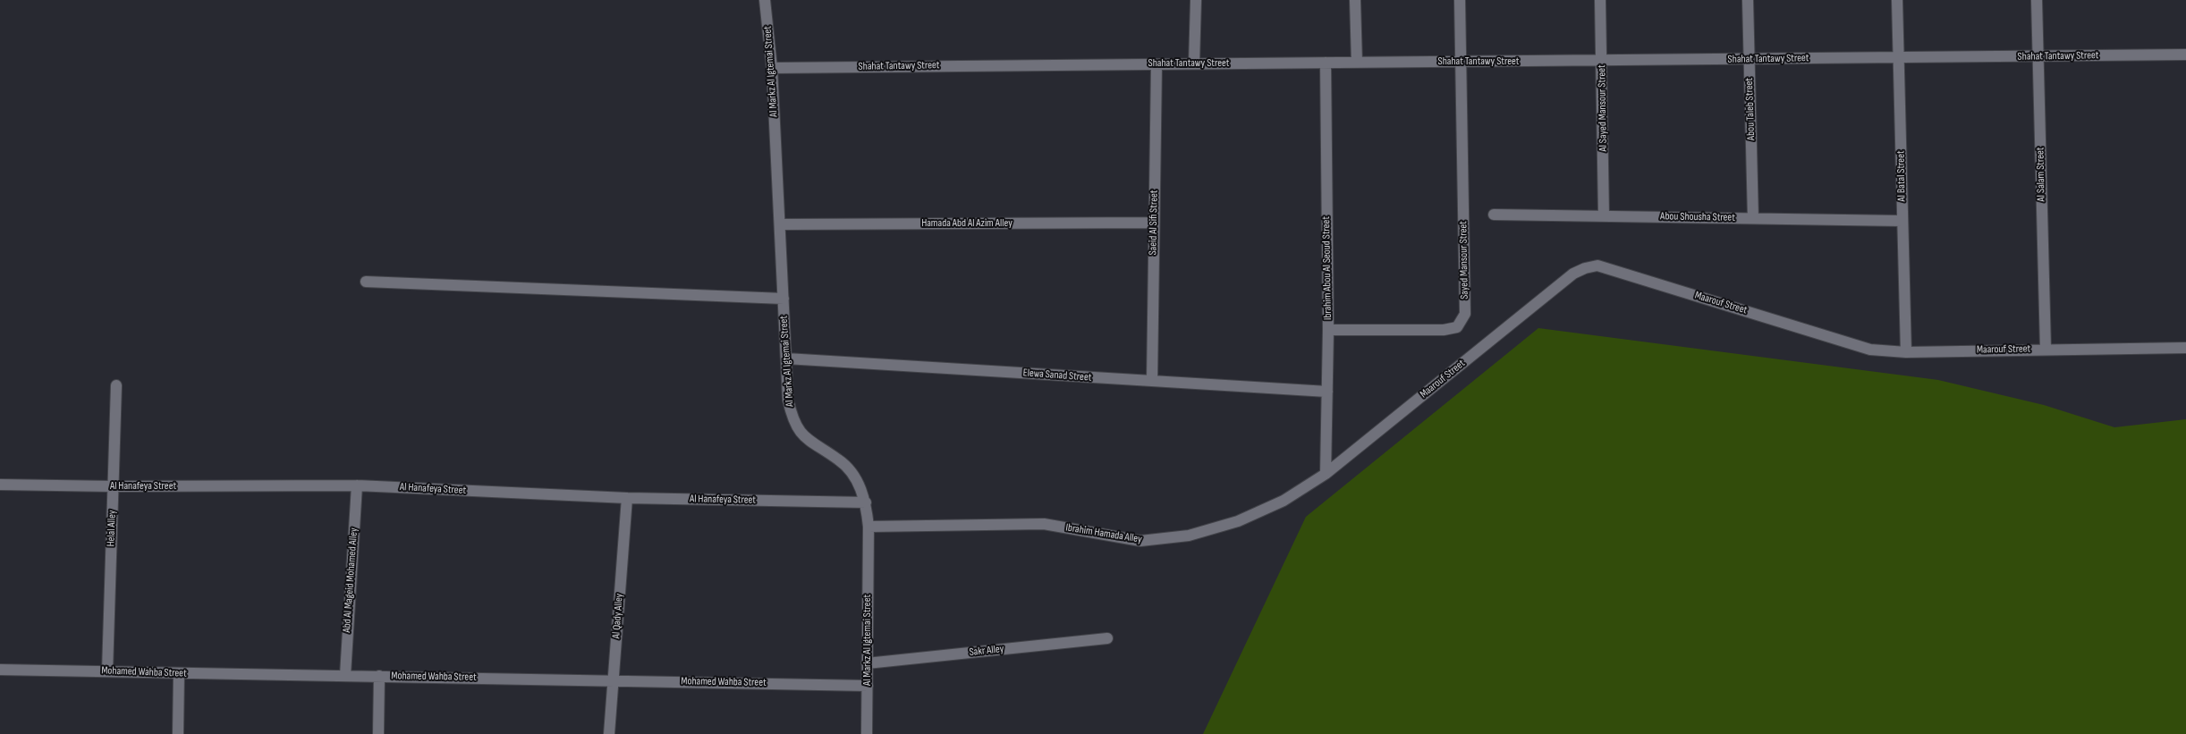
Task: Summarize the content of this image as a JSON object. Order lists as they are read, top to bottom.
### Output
{
  "streets": {
    "street": [
      "Shahat Tantawy Street",
      "Al Markz Al Igtemai Street",
      "Al Sayed Mansour Street",
      "Abou Taleb Street",
      "Al Salam Street",
      "Al Batal Street",
      "Abou Shousha Street",
      "Saeid Al Sifi Street",
      "Hamada Abd Al Azim Alley",
      "Sayed Mansour Street",
      "Ibrahim Abou Al Seoud Street",
      "Maarouf Street",
      "Elewa Sanad Street",
      "Al Hanafeya Street",
      "Helal Alley",
      "Ibrahim Hamada Alley",
      "Abd Al Mageid Mohamed Alley",
      "Al Qady Alley",
      "Sakr Alley",
      "Mohamed Wahba Street"
    ]
  },
  "crossings": [
    ["Shahat Tantawy Street", "Al Markz Al Igtemai Street"],
    ["Shahat Tantawy Street", "Al Sayed Mansour Street"],
    ["Shahat Tantawy Street", "Abou Taleb Street"],
    ["Shahat Tantawy Street", "Al Salam Street"],
    ["Shahat Tantawy Street", "Al Batal Street"],
    ["Shahat Tantawy Street", "Saeid Al Sifi Street"],
    ["Shahat Tantawy Street", "Sayed Mansour Street"],
    ["Shahat Tantawy Street", "Ibrahim Abou Al Seoud Street"],
    ["Al Markz Al Igtemai Street", "Hamada Abd Al Azim Alley"],
    ["Al Markz Al Igtemai Street", "Elewa Sanad Street"],
    ["Al Markz Al Igtemai Street", "Al Hanafeya Street"],
    ["Al Markz Al Igtemai Street", "Ibrahim Hamada Alley"],
    ["Al Markz Al Igtemai Street", "Sakr Alley"],
    ["Al Markz Al Igtemai Street", "Mohamed Wahba Street"],
    ["Al Sayed Mansour Street", "Abou Shousha Street"],
    ["Abou Taleb Street", "Abou Shousha Street"],
    ["Al Salam Street", "Maarouf Street"],
    ["Al Batal Street", "Abou Shousha Street"],
    ["Al Batal Street", "Maarouf Street"],
    ["Saeid Al Sifi Street", "Hamada Abd Al Azim Alley"],
    ["Saeid Al Sifi Street", "Elewa Sanad Street"],
    ["Sayed Mansour Street", "Ibrahim Abou Al Seoud Street"],
    ["Ibrahim Abou Al Seoud Street", "Maarouf Street"],
    ["Ibrahim Abou Al Seoud Street", "Elewa Sanad Street"],
    ["Ibrahim Abou Al Seoud Street", "Ibrahim Hamada Alley"],
    ["Maarouf Street", "Ibrahim Hamada Alley"],
    ["Al Hanafeya Street", "Helal Alley"],
    ["Al Hanafeya Street", "Abd Al Mageid Mohamed Alley"],
    ["Al Hanafeya Street", "Al Qady Alley"],
    ["Helal Alley", "Mohamed Wahba Street"],
    ["Abd Al Mageid Mohamed Alley", "Mohamed Wahba Street"],
    ["Al Qady Alley", "Mohamed Wahba Street"]
  ]
}
